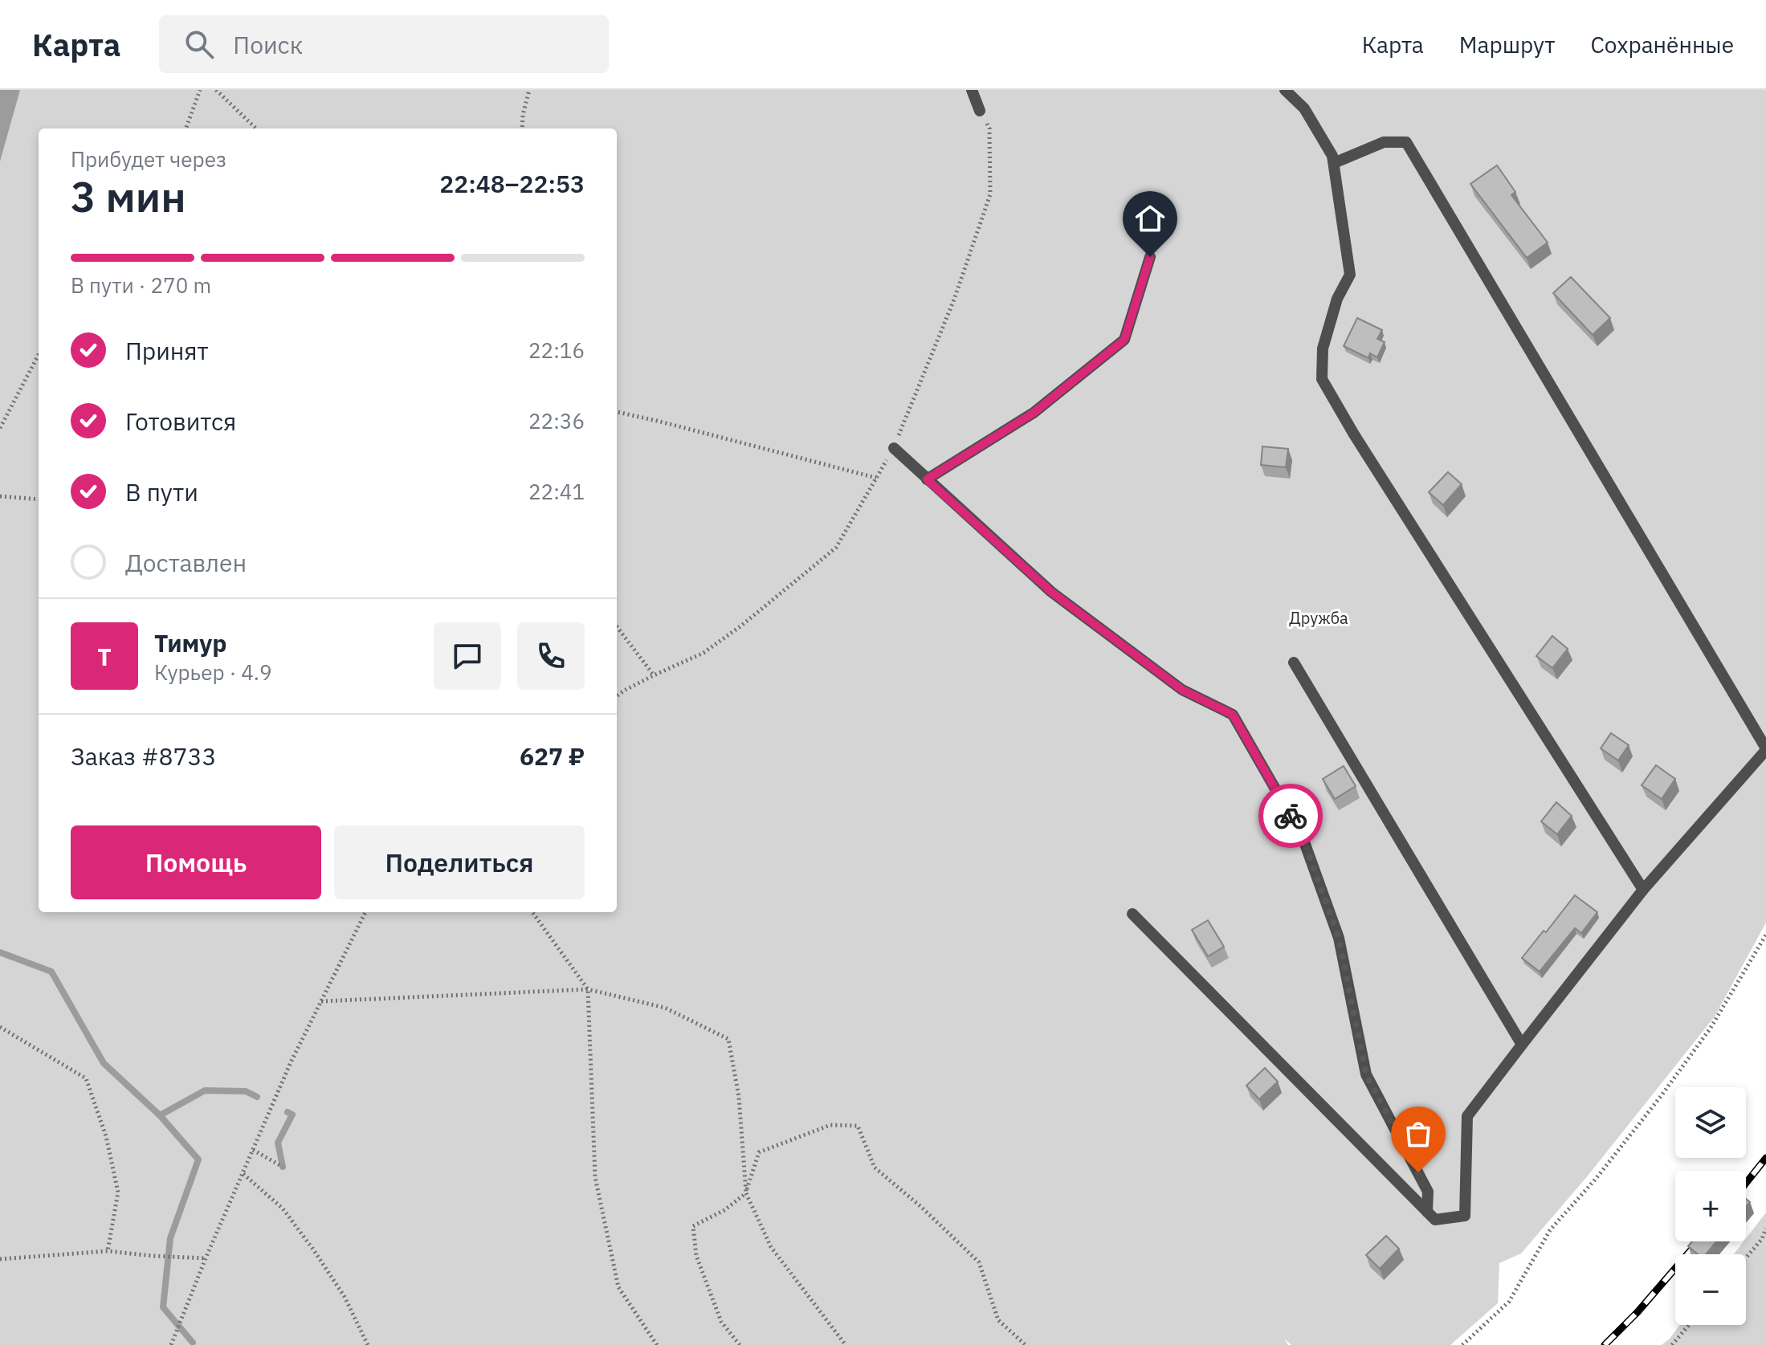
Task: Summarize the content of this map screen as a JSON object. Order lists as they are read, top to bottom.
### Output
{
  "parks": ["Дружба"],
  "page": {
    "header": "Карта",
    "search": "Поиск",
    "nav": ["Карта", "Маршрут", "Сохранённые"],
    "heading": ["3 мин", "Прибудет через", "22:48–22:53"],
    "panel": [
      "Тимур",
      "Курьер · 4.9",
      "Заказ #8733",
      "627 ₽"
    ],
    "bar": "В пути · 270 m",
    "list": [
      ["Принят", "22:16"],
      ["Готовится", "22:36"],
      ["В пути", "22:41"],
      "Доставлен"
    ],
    "round": "Т",
    "buttons": ["Помощь", "Поделиться"],
    "map_buttons": ["+", "−"]
  }
}
